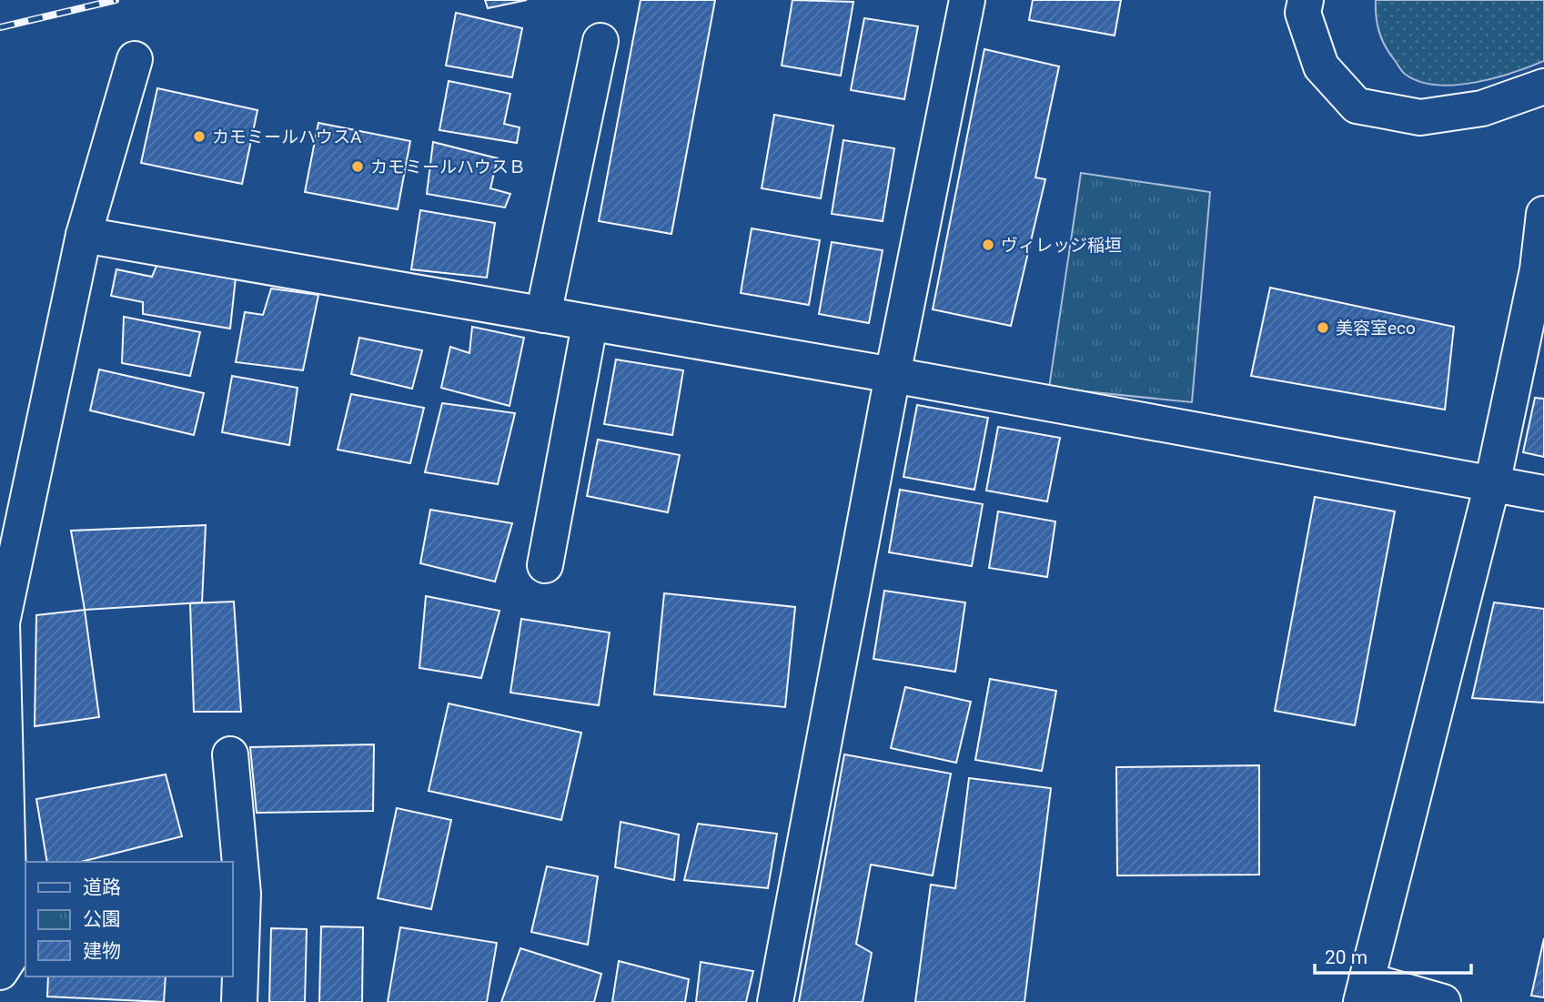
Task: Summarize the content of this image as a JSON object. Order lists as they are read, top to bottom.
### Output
{
  "places": [
    "カモミールハウスA",
    "カモミールハウスＢ",
    "ヴィレッジ稲垣",
    "美容室eco"
  ],
  "legend": ["道路", "公園", "建物"],
  "scale_bar": "20 m"
}
